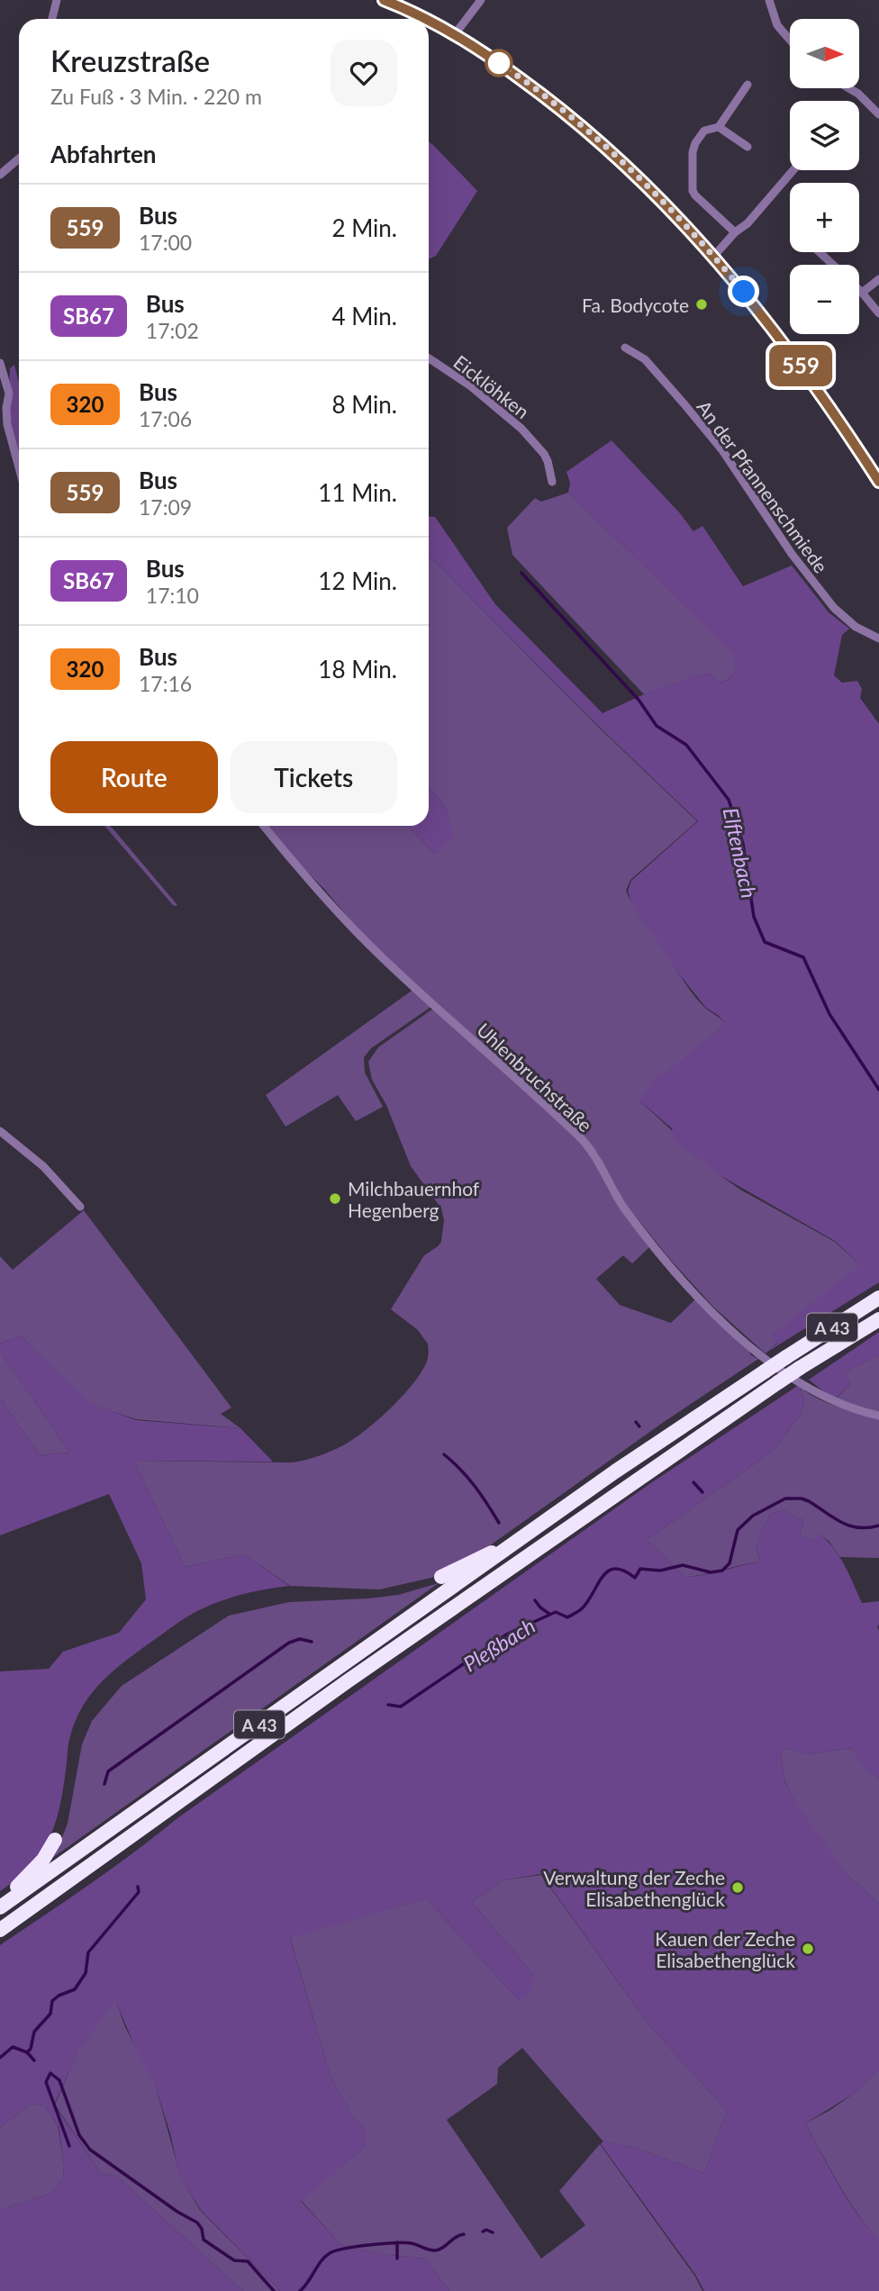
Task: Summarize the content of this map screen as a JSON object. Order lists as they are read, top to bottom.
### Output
{
  "streets": {
    "highway": ["A 43"],
    "street": ["Eicklöhken", "An der Pfannenschmiede", "Uhlenbruchstraße"]
  },
  "water": ["Elftenbach", "Pleßbach"],
  "places": [
    "Fa. Bodycote",
    "Milchbauernhof Hegenberg",
    "Verwaltung der Zeche Elisabethenglück",
    "Kauen der Zeche Elisabethenglück"
  ],
  "lines": ["bus line 559"],
  "north": "right",
  "page": {
    "on_map": "559",
    "map_buttons": ["+", "−"],
    "heading": [
      ["Kreuzstraße", "Zu Fuß · 3 Min. · 220 m"],
      "Abfahrten"
    ],
    "list": [
      {
        "mark": "559",
        "name": "Bus",
        "note": "17:00",
        "value": "2 Min."
      },
      {
        "mark": "SB67",
        "name": "Bus",
        "note": "17:02",
        "value": "4 Min."
      },
      {
        "mark": "320",
        "name": "Bus",
        "note": "17:06",
        "value": "8 Min."
      },
      {
        "mark": "559",
        "name": "Bus",
        "note": "17:09",
        "value": "11 Min."
      },
      {
        "mark": "SB67",
        "name": "Bus",
        "note": "17:10",
        "value": "12 Min."
      },
      {
        "mark": "320",
        "name": "Bus",
        "note": "17:16",
        "value": "18 Min."
      }
    ],
    "buttons": ["Route", "Tickets"]
  }
}
